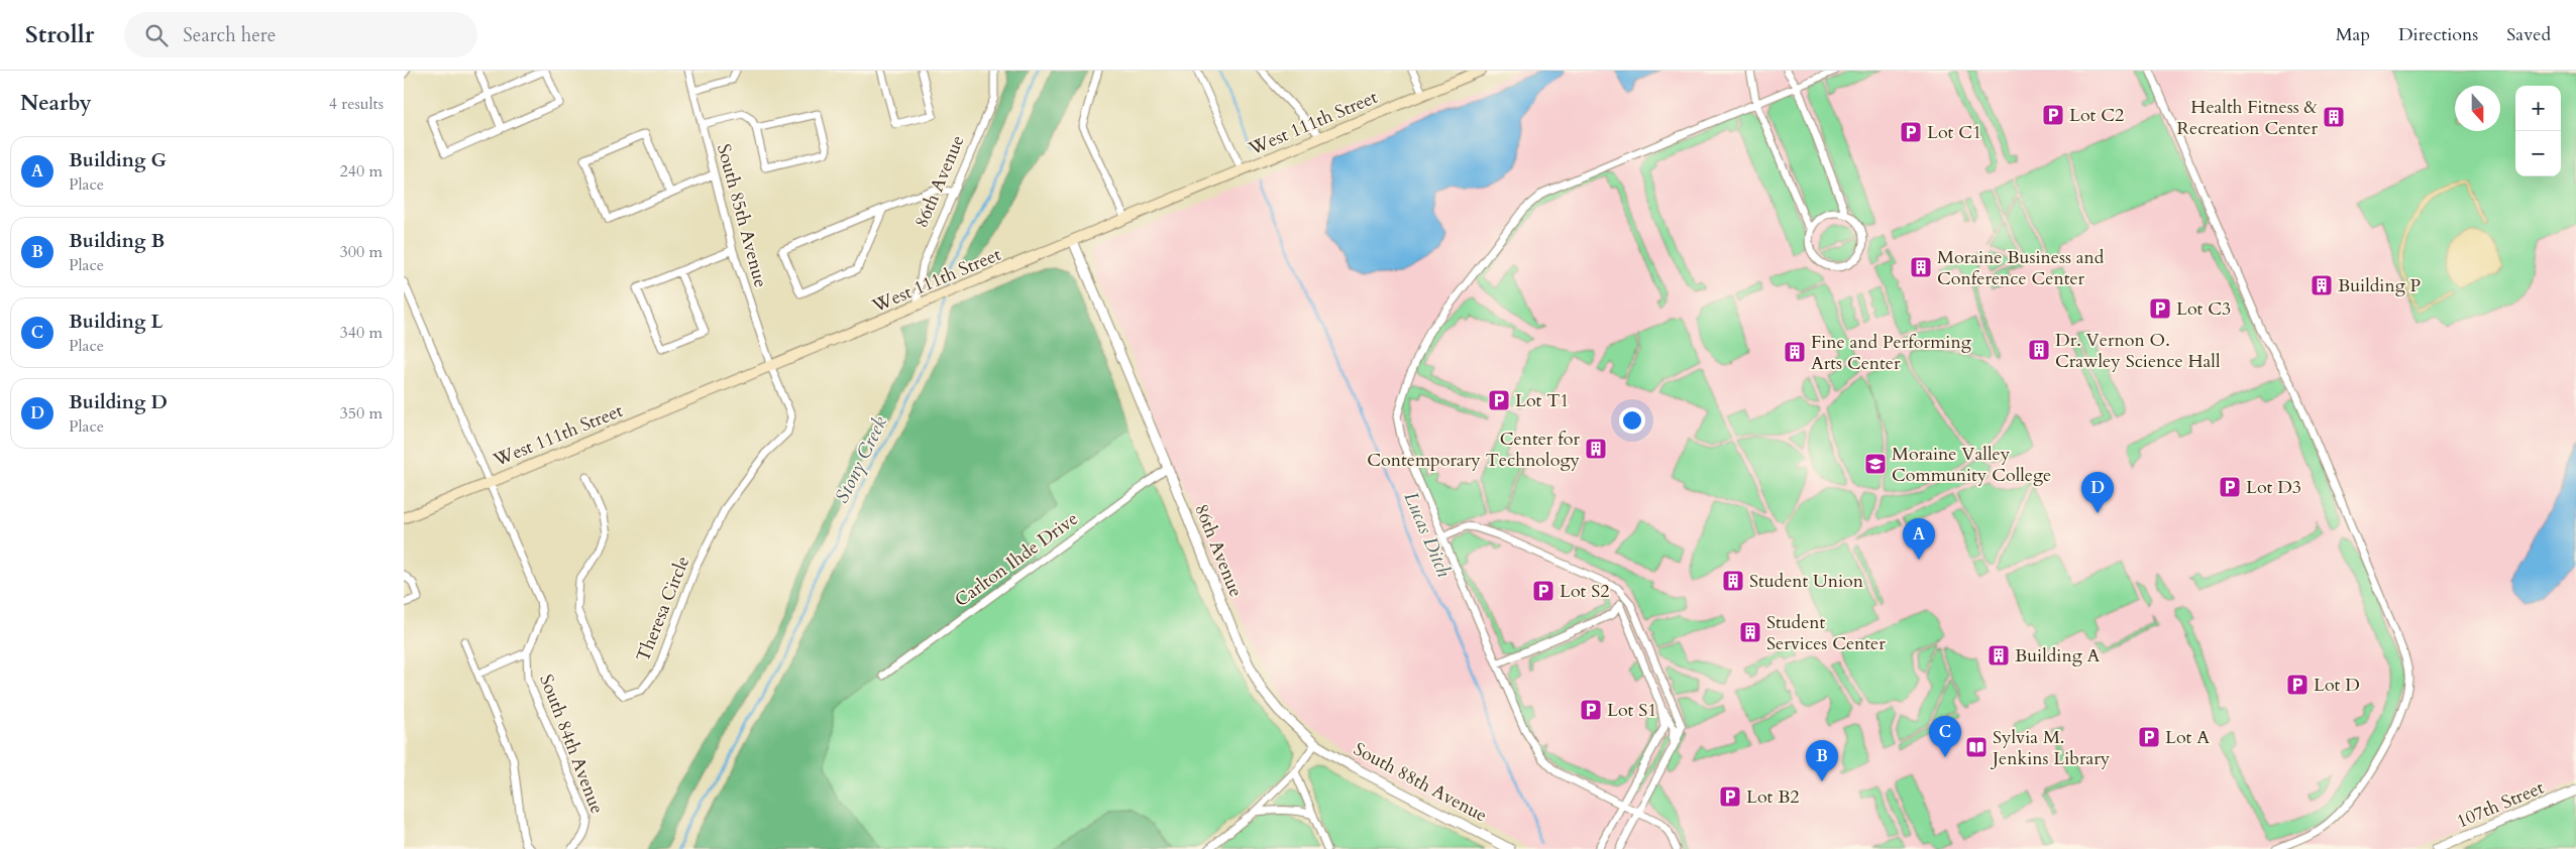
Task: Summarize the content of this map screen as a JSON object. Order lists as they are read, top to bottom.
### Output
{
  "streets": {
    "main road": ["West 111th Street"],
    "street": [
      "86th Avenue",
      "South 85th Avenue",
      "Carlton Ihde Drive",
      "Theresa Circle",
      "South 84th Avenue",
      "South 88th Avenue",
      "107th Street"
    ]
  },
  "crossings": [
    ["West 111th Street", "86th Avenue"],
    ["West 111th Street", "South 85th Avenue"],
    ["West 111th Street", "Theresa Circle"],
    ["West 111th Street", "South 84th Avenue"],
    ["86th Avenue", "Carlton Ihde Drive"],
    ["86th Avenue", "South 88th Avenue"],
    ["South 85th Avenue", "Theresa Circle"]
  ],
  "water": ["Stony Creek", "Lucas Ditch"],
  "places": {
    "parking": [
      "Lot C2",
      "Lot C1",
      "Lot C3",
      "Lot T1",
      "Lot D3",
      "Lot S2",
      "Lot D",
      "Lot S1",
      "Lot A",
      "Lot B2"
    ],
    "building": [
      "Health Fitness & Recreation Center",
      "Moraine Business and Conference Center",
      "Building P",
      "Dr. Vernon O. Crawley Science Hall",
      "Fine and Performing Arts Center",
      "Center for Contemporary Technology",
      "Student Union",
      "Student Services Center",
      "Building A"
    ],
    "school or university": ["Moraine Valley Community College"],
    "library": ["Sylvia M. Jenkins Library"]
  },
  "north": "bottom",
  "page": {
    "header": "Strollr",
    "search": "Search here",
    "nav": ["Map", "Directions", "Saved"],
    "heading": ["Nearby", "4 results"],
    "map_buttons": ["+", "−"],
    "list": [
      {
        "mark": "A",
        "name": "Building G",
        "note": "Place",
        "value": "240 m"
      },
      {
        "mark": "B",
        "name": "Building B",
        "note": "Place",
        "value": "300 m"
      },
      {
        "mark": "C",
        "name": "Building L",
        "note": "Place",
        "value": "340 m"
      },
      {
        "mark": "D",
        "name": "Building D",
        "note": "Place",
        "value": "350 m"
      }
    ],
    "pins": [
      "D",
      "A",
      "C",
      "B"
    ]
  }
}
